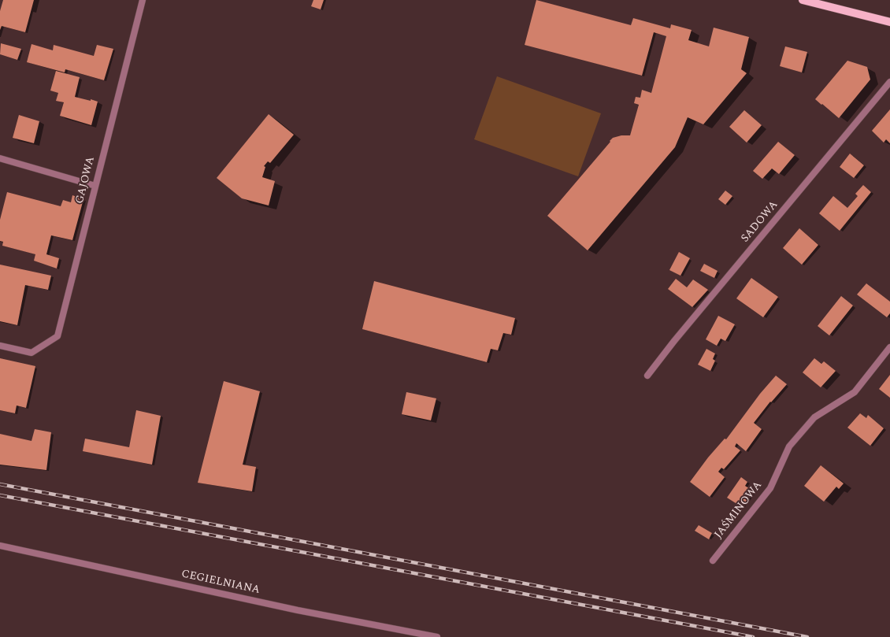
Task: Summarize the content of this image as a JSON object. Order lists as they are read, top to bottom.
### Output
{
  "streets": {
    "street": [
      "GAJOWA",
      "SADOWA",
      "JAŚMINOWA",
      "CEGIELNIANA"
    ]
  }
}
